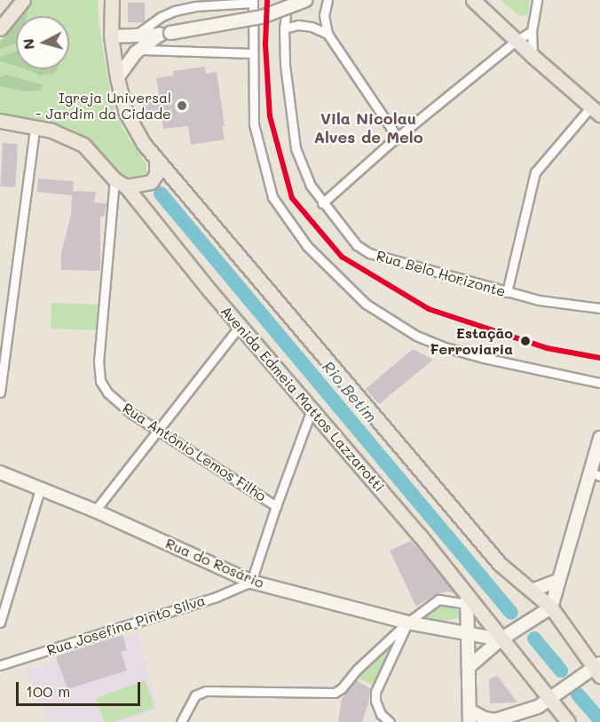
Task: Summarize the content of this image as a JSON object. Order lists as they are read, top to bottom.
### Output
{
  "streets": {
    "main road": ["Avenida Edmeia Mattos Lazzarotti"],
    "street": [
      "Rua Belo Horizonte",
      "Rua Antônio Lemos Filho",
      "Rua do Rosário",
      "Rua Josefina Pinto Silva"
    ]
  },
  "crossings": [
    ["Avenida Edmeia Mattos Lazzarotti", "Rua Antônio Lemos Filho"],
    ["Avenida Edmeia Mattos Lazzarotti", "Rua do Rosário"],
    ["Rua do Rosário", "Rua Josefina Pinto Silva"]
  ],
  "districts": ["Vila Nicolau Alves de Melo"],
  "water": ["Rio Betim"],
  "places": ["Igreja Universal - Jardim da Cidade", "Estação Ferroviaria"],
  "scale_bar": "100 m",
  "north": "left"
}
